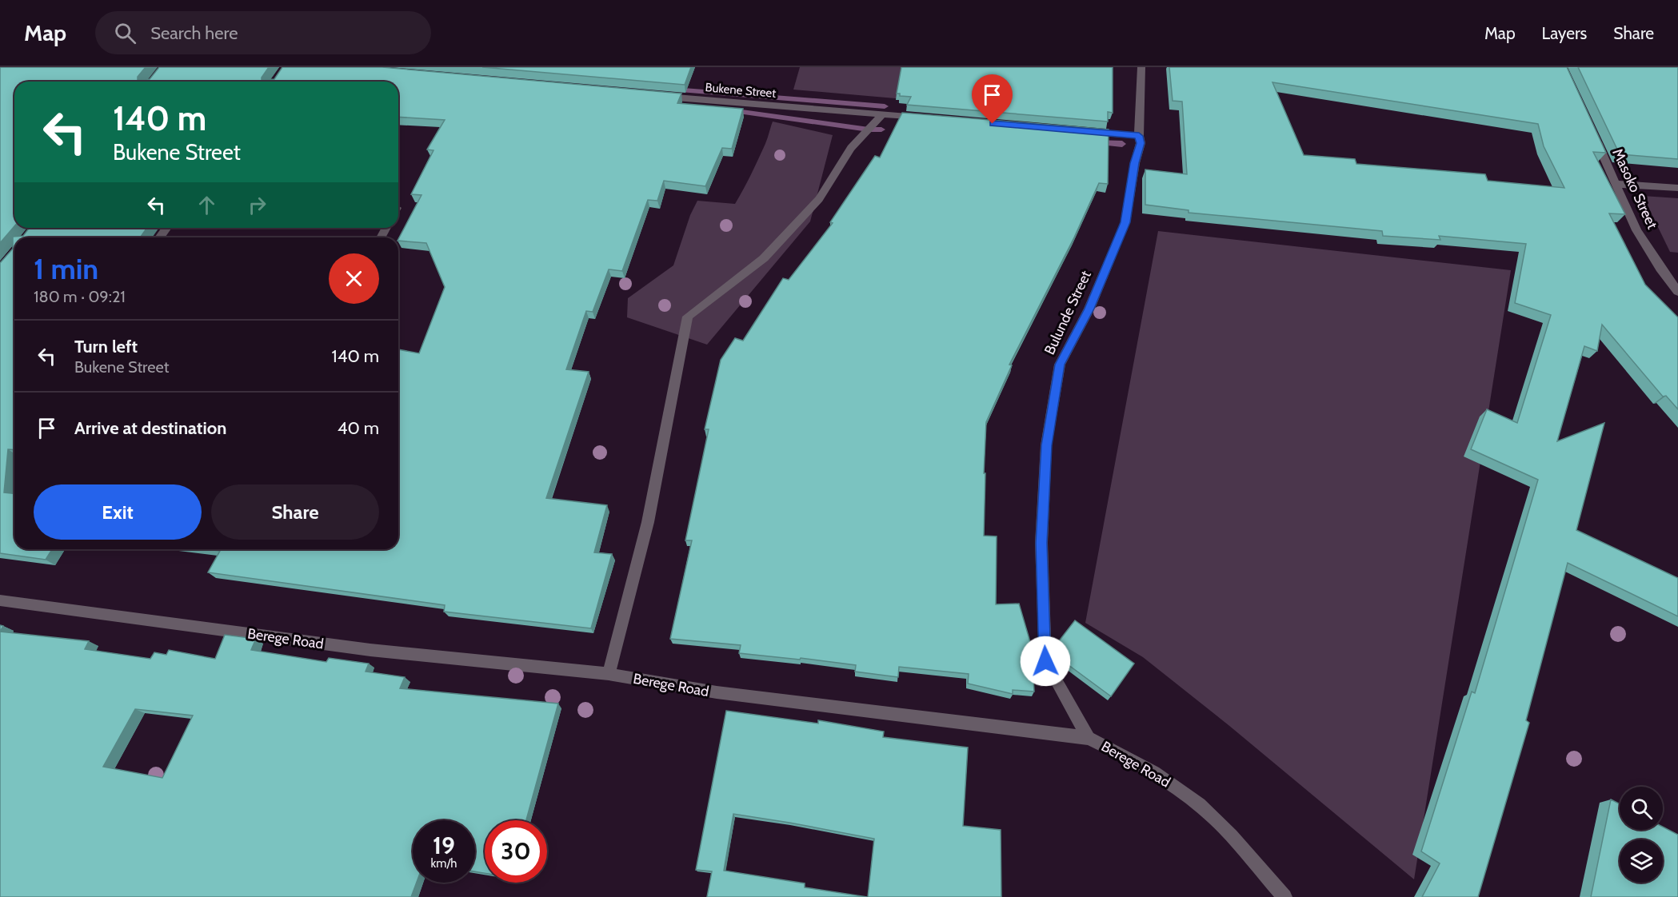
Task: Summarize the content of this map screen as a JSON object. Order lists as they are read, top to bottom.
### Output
{
  "streets": {
    "street": [
      "Bukene Street",
      "Masoko Street",
      "Bulunde Street",
      "Berege Road"
    ]
  },
  "crossings": [
    ["Bulunde Street", "Berege Road"]
  ],
  "page": {
    "header": "Map",
    "search": "Search here",
    "nav": ["Map", "Layers", "Share"],
    "turn": ["140 m", "Bukene Street"],
    "heading": ["1 min", "180 m · 09:21"],
    "list": [
      {
        "name": "Turn left",
        "note": "Bukene Street",
        "value": "140 m"
      },
      {
        "name": "Arrive at destination",
        "value": "40 m"
      }
    ],
    "buttons": ["Exit", "Share"],
    "speed": "19 km/h",
    "limit": "30"
  }
}
